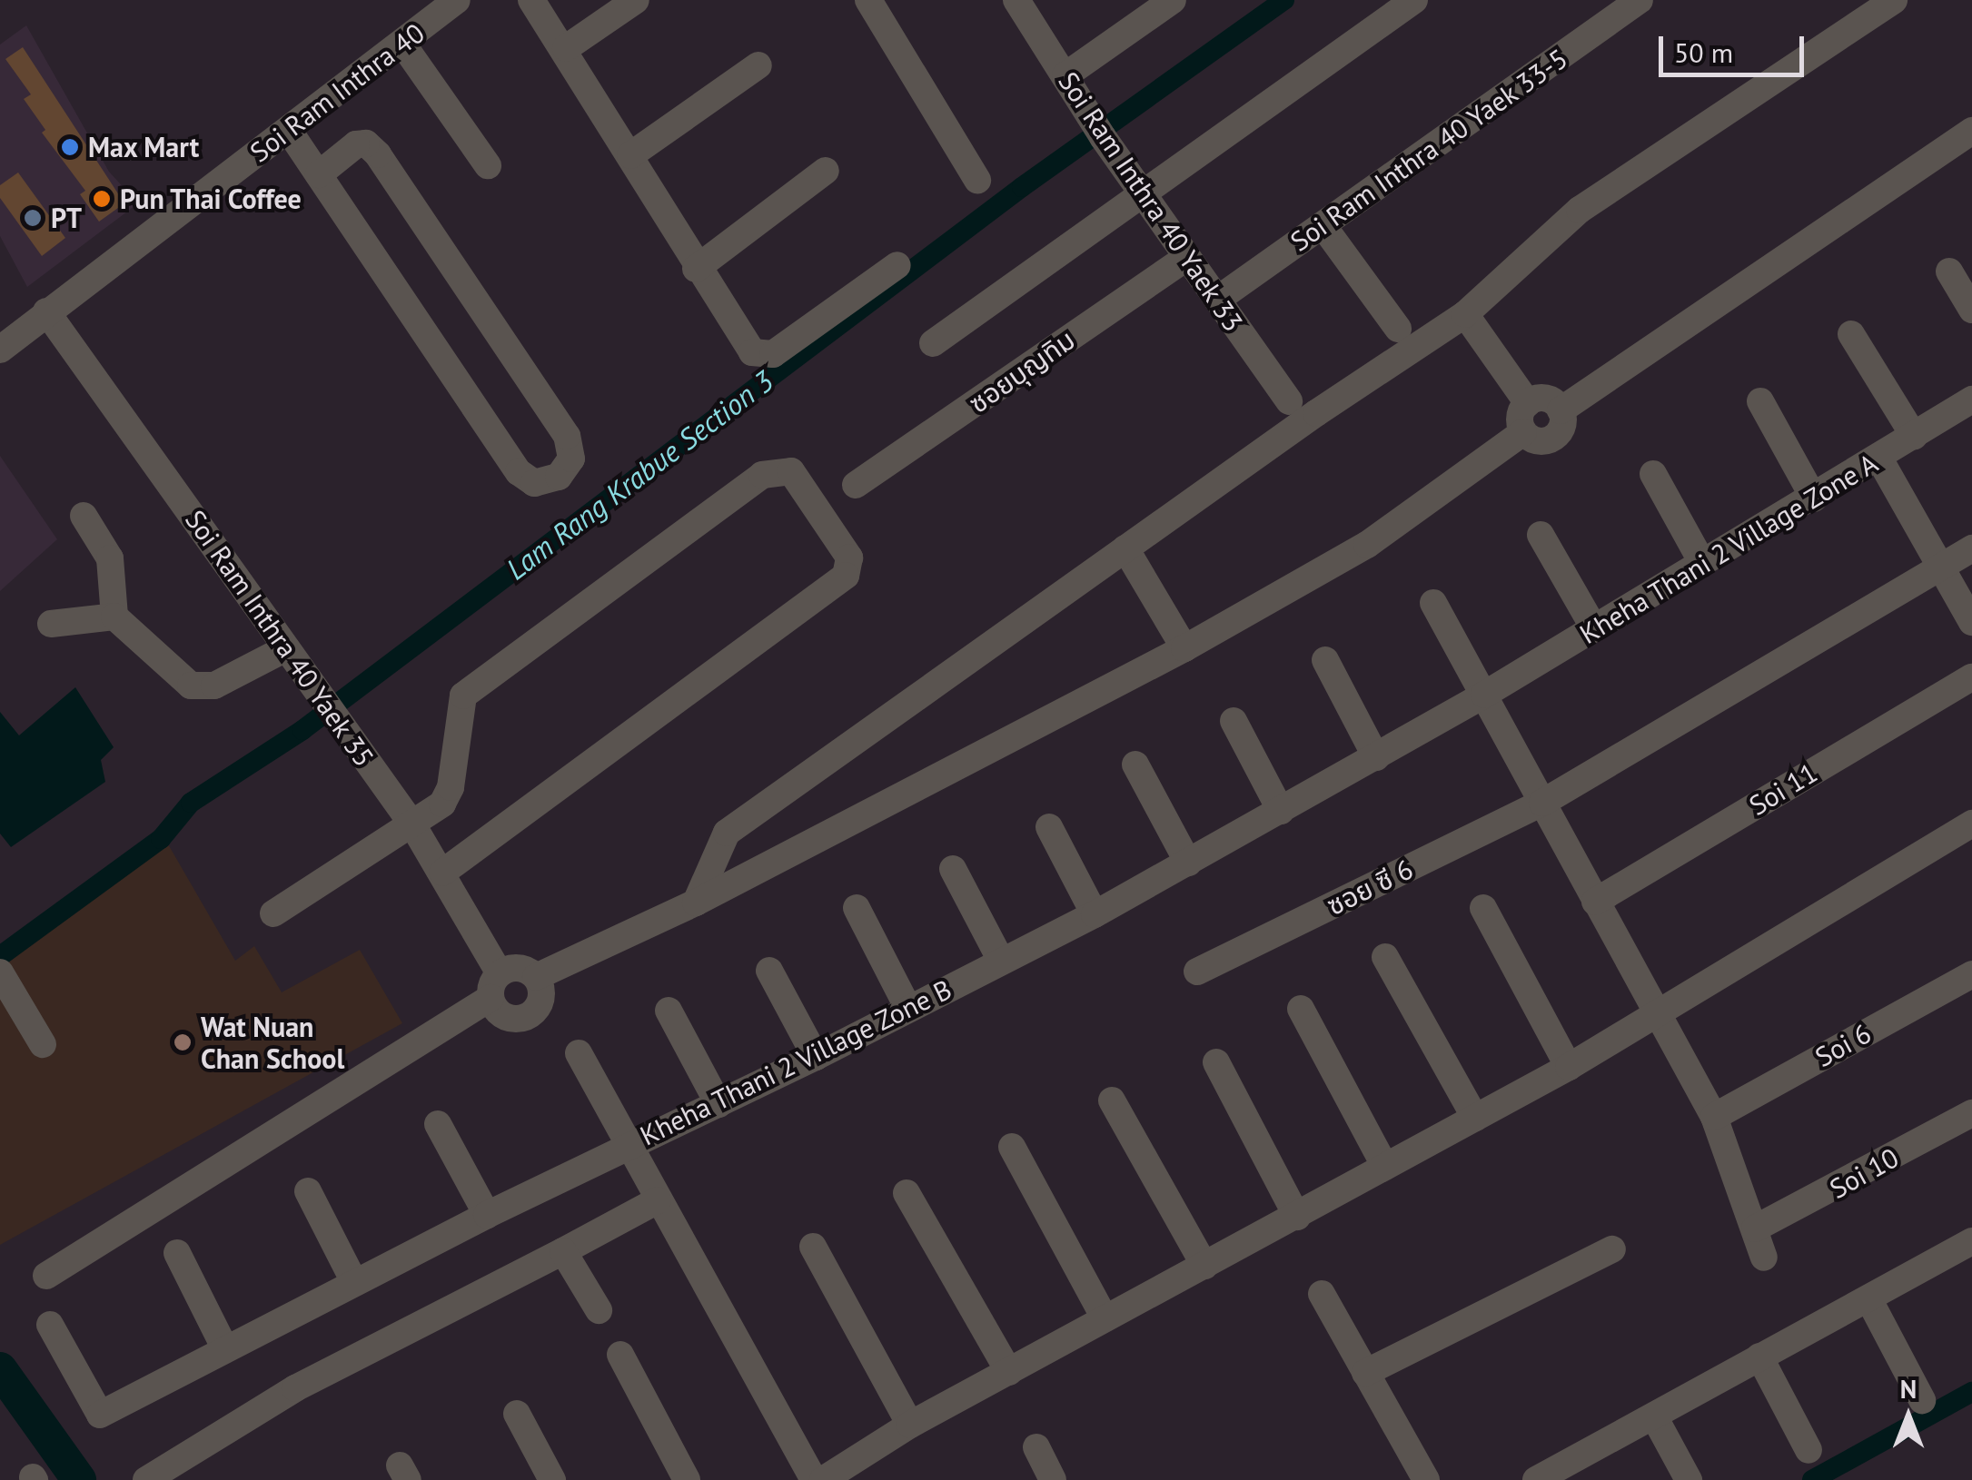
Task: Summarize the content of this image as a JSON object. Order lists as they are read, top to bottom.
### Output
{
  "streets": {
    "street": [
      "Soi Ram Inthra 40",
      "Soi Ram Inthra 40 Yaek 33-5",
      "Soi Ram Inthra 40 Yaek 33",
      "ซอยบุญทิม",
      "Kheha Thani 2 Village Zone A",
      "Soi Ram Inthra 40 Yaek 35",
      "Soi 11",
      "ซอย ซี 6",
      "Soi 6",
      "Kheha Thani 2 Village Zone B",
      "Soi 10"
    ]
  },
  "crossings": [
    ["Soi Ram Inthra 40", "Soi Ram Inthra 40 Yaek 35"],
    ["Soi Ram Inthra 40 Yaek 33-5", "Soi Ram Inthra 40 Yaek 33"],
    ["Soi Ram Inthra 40 Yaek 33", "ซอยบุญทิม"],
    ["Kheha Thani 2 Village Zone A", "Kheha Thani 2 Village Zone B"]
  ],
  "water": ["Lam Rang Krabue Section 3"],
  "places": [
    "Max Mart",
    "Pun Thai Coffee",
    "PT",
    "Wat Nuan Chan School"
  ],
  "scale_bar": "50 m",
  "north": "top"
}
